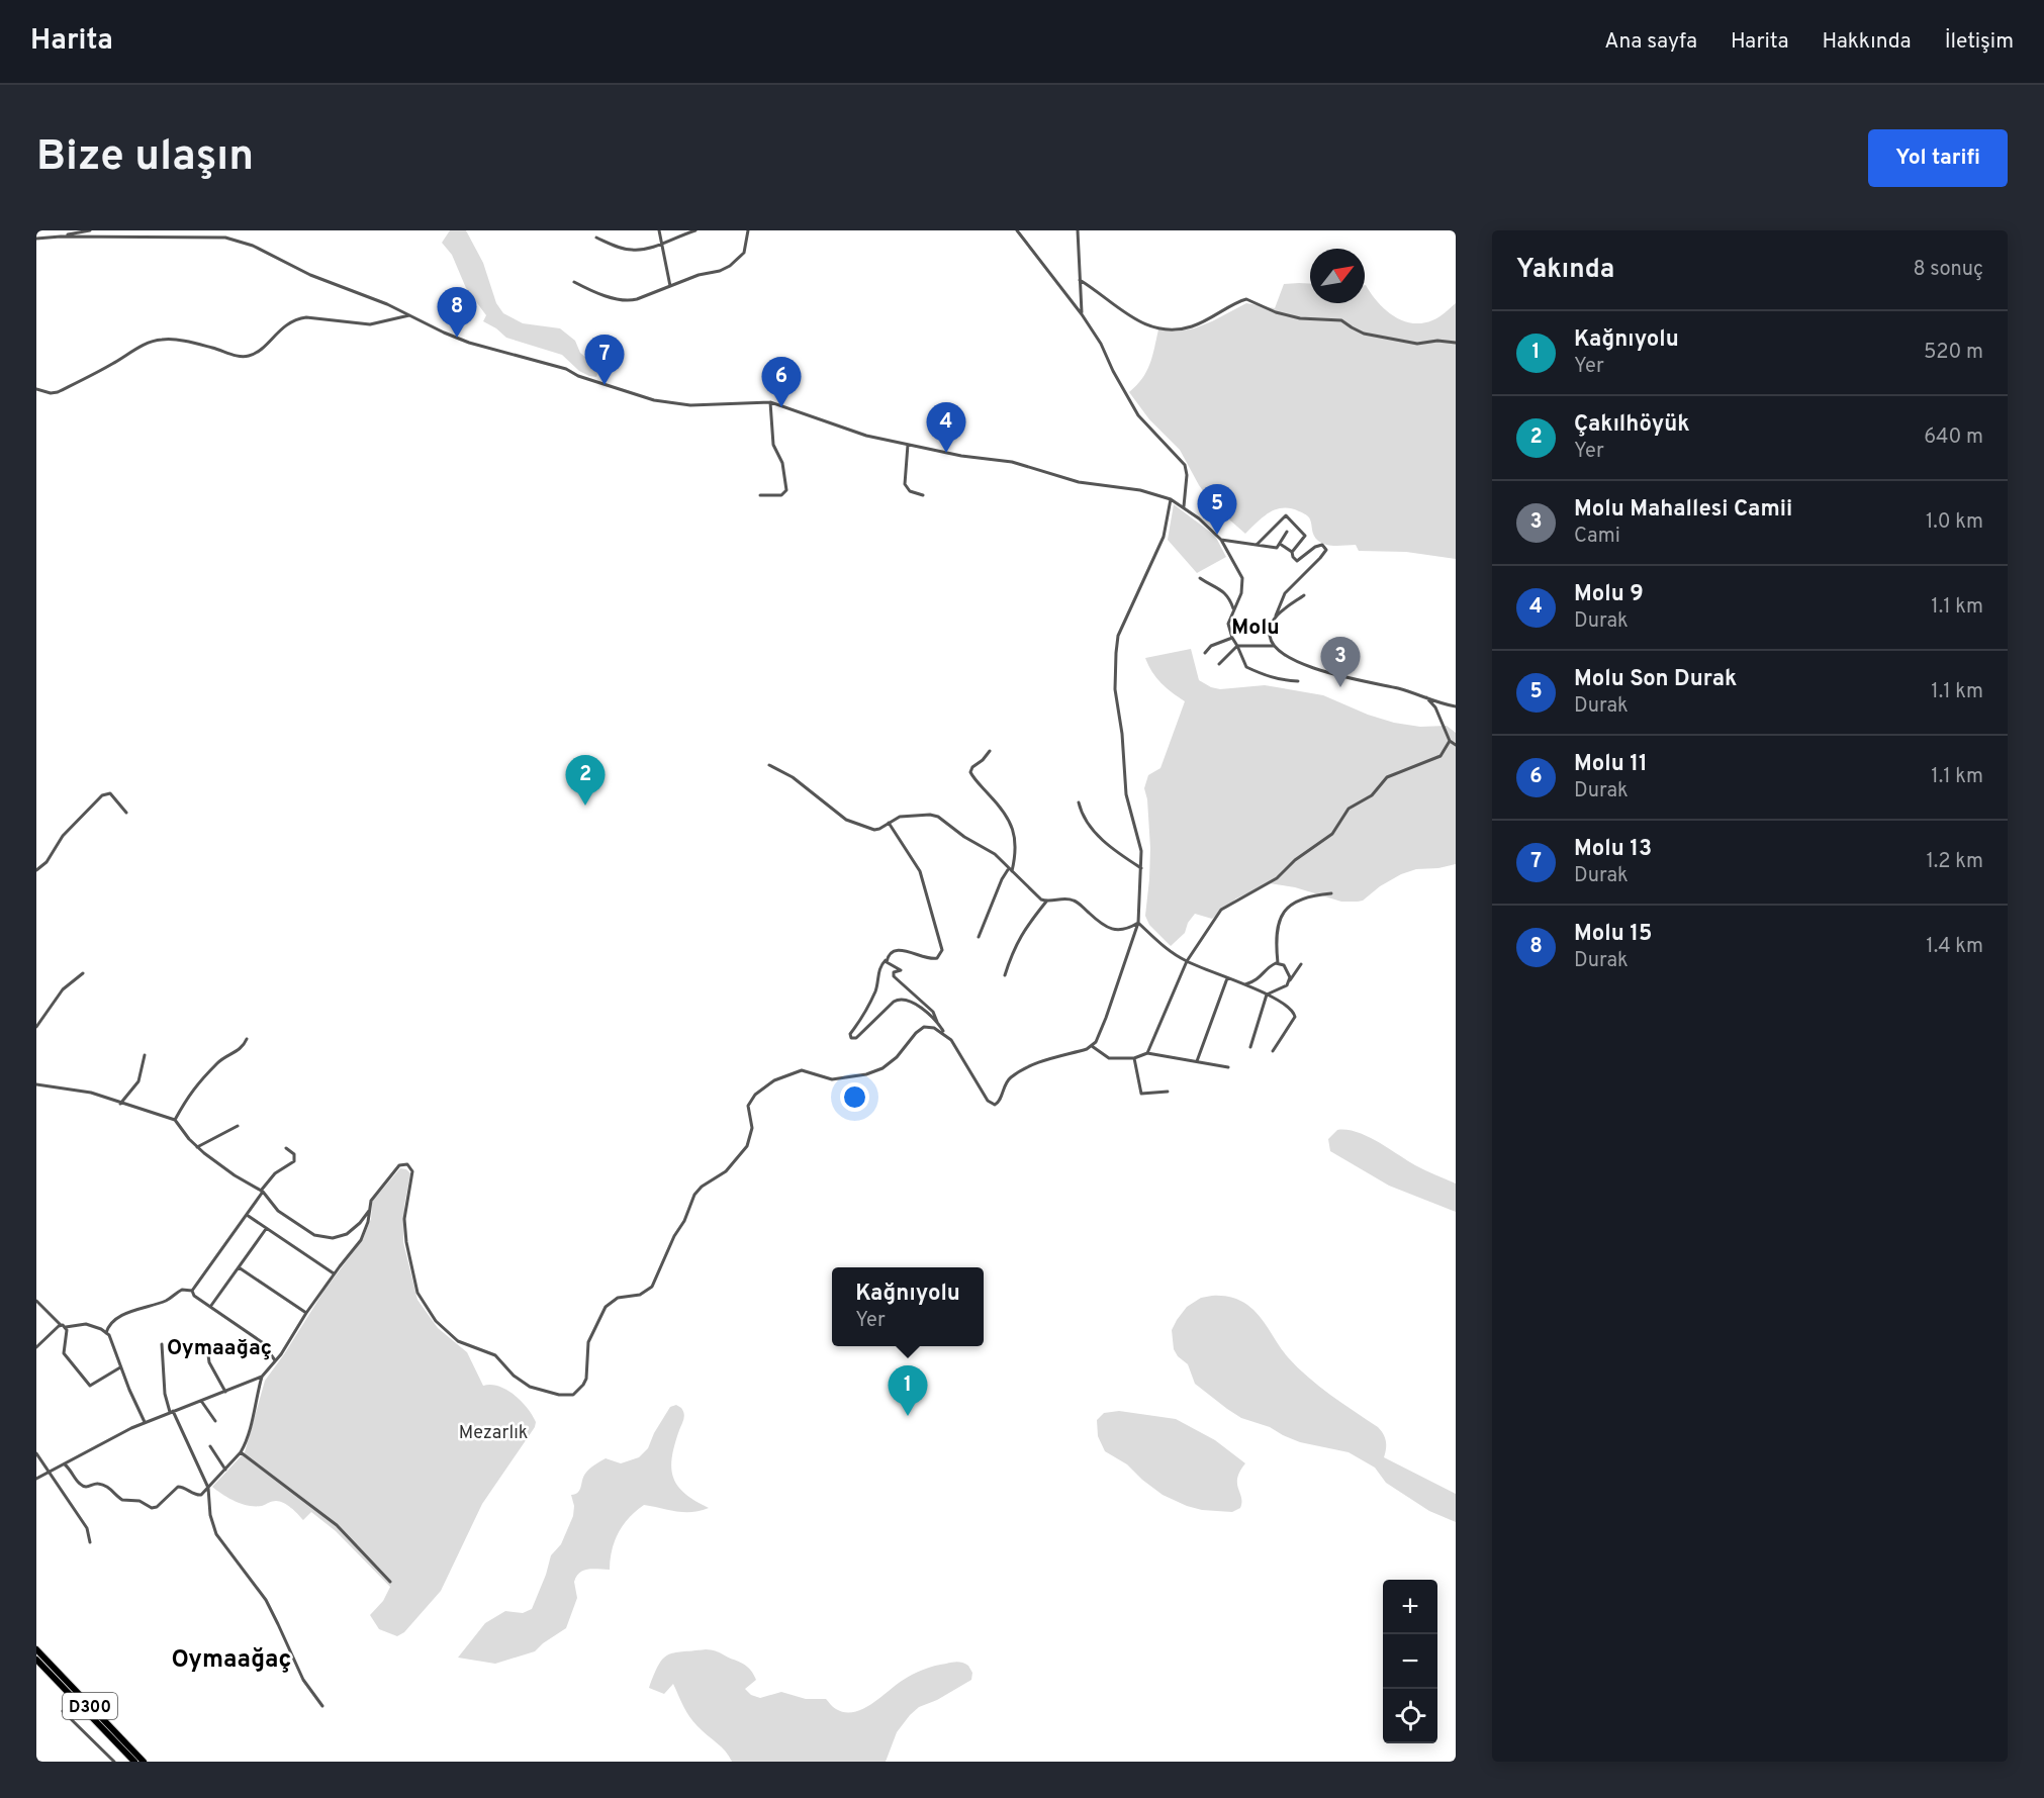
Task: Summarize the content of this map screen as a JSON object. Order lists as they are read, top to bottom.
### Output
{
  "streets": {
    "highway": ["D300"]
  },
  "districts": ["Molu", "Oymaağaç", "Oymaağaç"],
  "parks": ["Mezarlık"],
  "north": "top right",
  "page": {
    "header": "Harita",
    "nav": [
      "Ana sayfa",
      "Harita",
      "Hakkında",
      "İletişim"
    ],
    "buttons": "Yol tarifi",
    "title": "Bize ulaşın",
    "heading": ["Yakında", "8 sonuç"],
    "pins": [
      "8",
      "7",
      "6",
      "4",
      "5",
      "3",
      "2",
      "1"
    ],
    "list": [
      {
        "mark": "1",
        "name": "Kağnıyolu",
        "note": "Yer",
        "value": "520 m"
      },
      {
        "mark": "2",
        "name": "Çakılhöyük",
        "note": "Yer",
        "value": "640 m"
      },
      {
        "mark": "3",
        "name": "Molu Mahallesi Camii",
        "note": "Cami",
        "value": "1.0 km"
      },
      {
        "mark": "4",
        "name": "Molu 9",
        "note": "Durak",
        "value": "1.1 km"
      },
      {
        "mark": "5",
        "name": "Molu Son Durak",
        "note": "Durak",
        "value": "1.1 km"
      },
      {
        "mark": "6",
        "name": "Molu 11",
        "note": "Durak",
        "value": "1.1 km"
      },
      {
        "mark": "7",
        "name": "Molu 13",
        "note": "Durak",
        "value": "1.2 km"
      },
      {
        "mark": "8",
        "name": "Molu 15",
        "note": "Durak",
        "value": "1.4 km"
      }
    ],
    "popup": ["Kağnıyolu", "Yer"],
    "map_buttons": ["+", "−"]
  }
}
